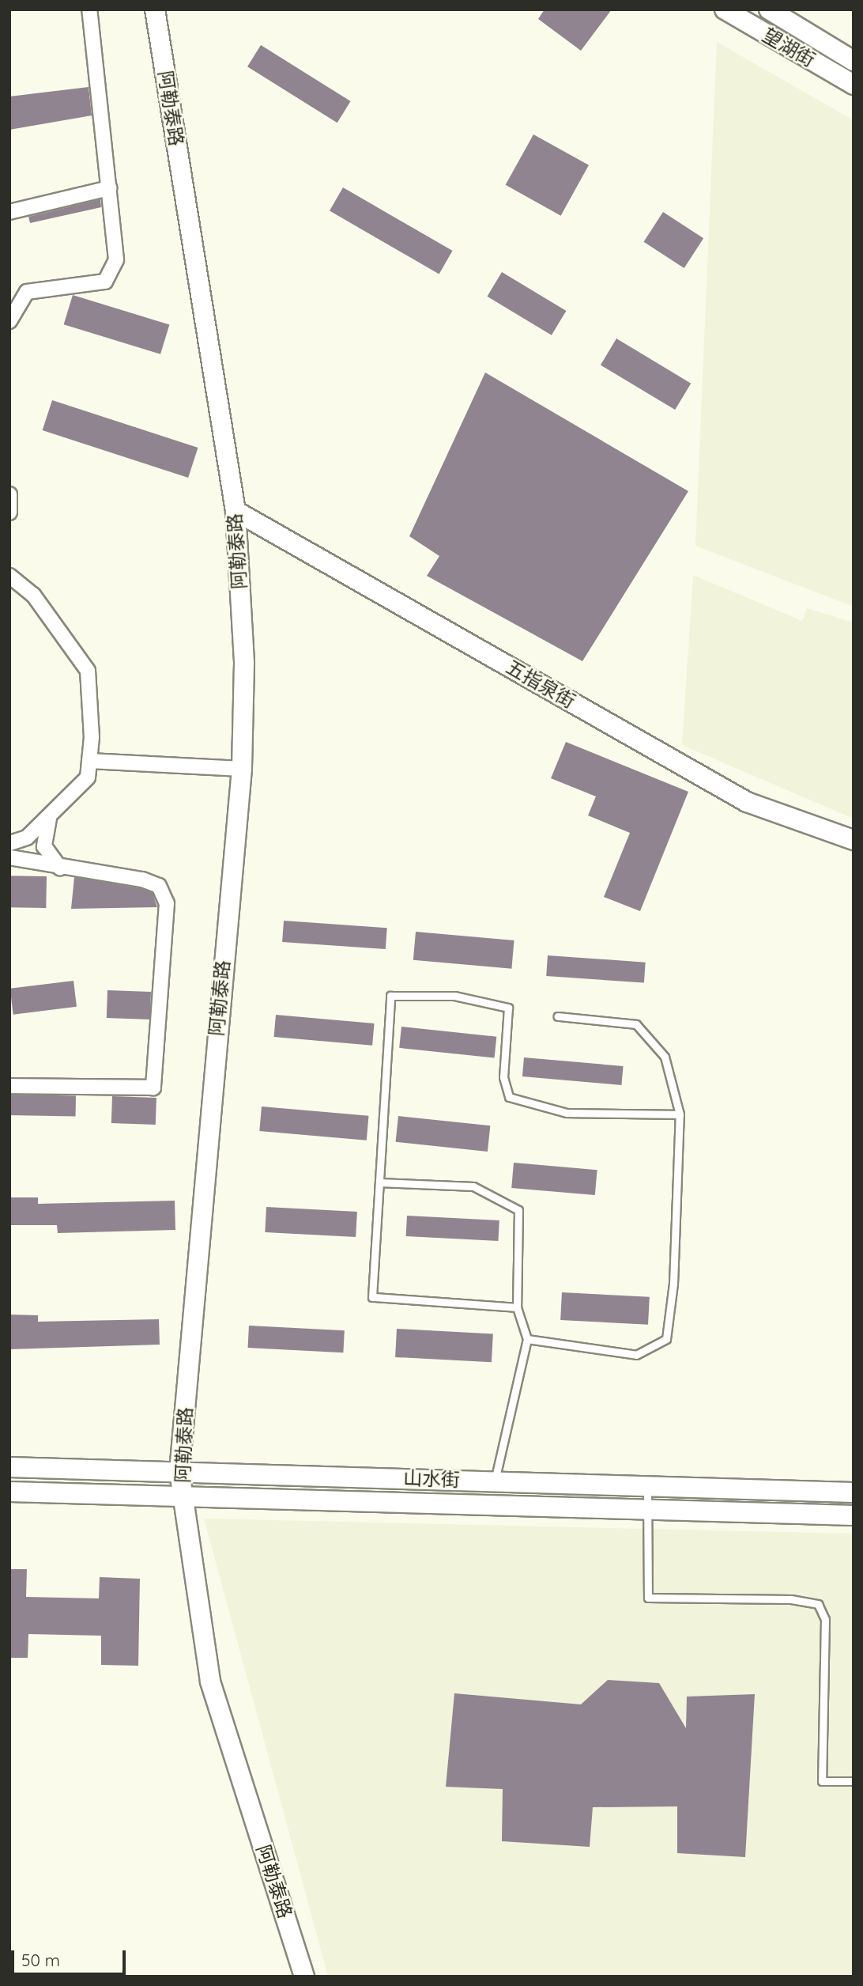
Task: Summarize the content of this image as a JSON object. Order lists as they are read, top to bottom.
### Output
{
  "streets": {
    "street": [
      "望湖街",
      "阿勒泰路",
      "五指泉街",
      "山水街"
    ]
  },
  "crossings": [
    ["阿勒泰路", "五指泉街"],
    ["阿勒泰路", "山水街"]
  ],
  "scale_bar": "50 m"
}
